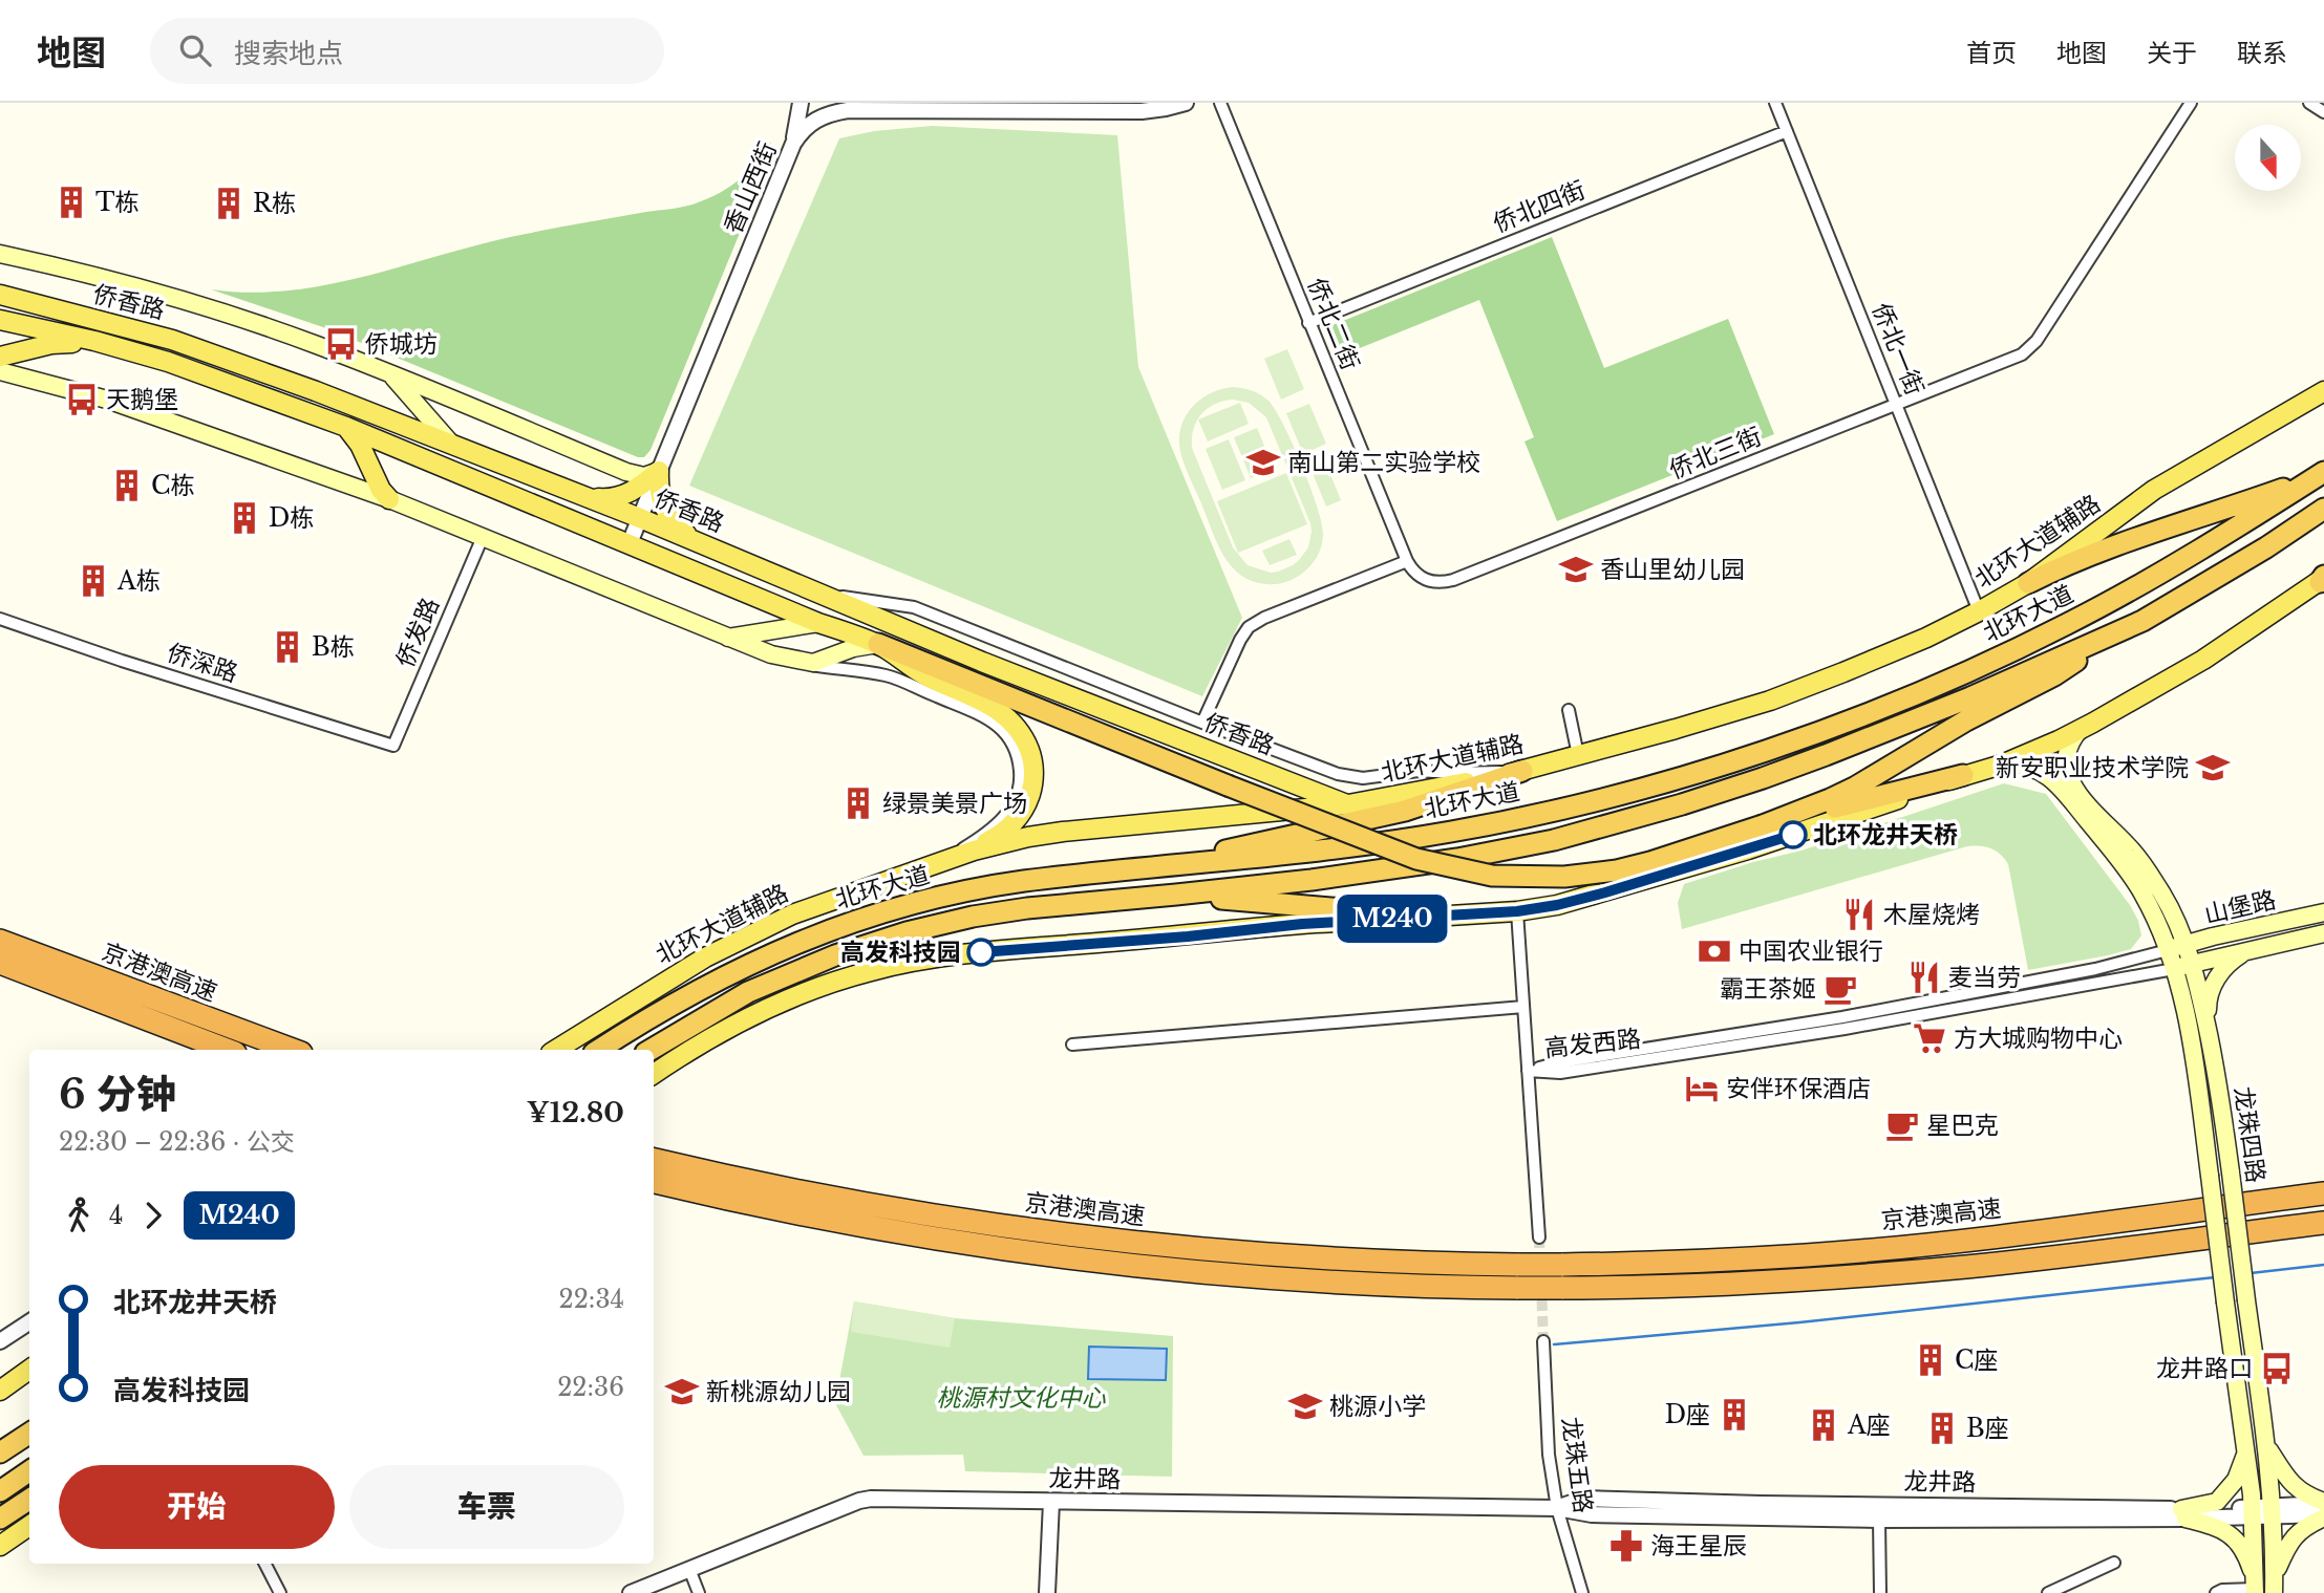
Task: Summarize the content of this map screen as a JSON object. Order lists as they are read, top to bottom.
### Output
{
  "streets": {
    "highway": ["北环大道", "京港澳高速"],
    "main road": [
      "侨香路",
      "北环大道辅路",
      "山堡路",
      "龙珠四路"
    ],
    "street": [
      "香山西街",
      "侨北四街",
      "侨北二街",
      "侨北一街",
      "侨北三街",
      "侨发路",
      "侨深路",
      "高发西路",
      "龙珠五路",
      "龙井路"
    ]
  },
  "crossings": [
    ["香山西街", "侨香路"],
    ["侨北四街", "侨北二街"],
    ["侨北四街", "侨北一街"],
    ["侨香路", "北环大道辅路"],
    ["侨北二街", "侨北三街"],
    ["侨北一街", "侨北三街"],
    ["侨北一街", "北环大道辅路"],
    ["侨发路", "侨深路"],
    ["山堡路", "高发西路"],
    ["山堡路", "龙珠四路"],
    ["高发西路", "龙珠四路"],
    ["龙珠四路", "龙井路"],
    ["龙珠五路", "龙井路"]
  ],
  "parks": ["桃源村文化中心"],
  "places": {
    "building": [
      "T栋",
      "R栋",
      "C栋",
      "D栋",
      "A栋",
      "B栋",
      "绿景美景广场",
      "C座",
      "D座",
      "A座",
      "B座"
    ],
    "bus stop": ["侨城坊", "天鹅堡", "龙井路口"],
    "school or university": [
      "南山第二实验学校",
      "香山里幼儿园",
      "新安职业技术学院",
      "新桃源幼儿园",
      "桃源小学"
    ],
    "other": ["北环龙井天桥", "高发科技园"],
    "restaurant": ["木屋烧烤", "麦当劳"],
    "bank": ["中国农业银行"],
    "cafe": ["霸王茶姬", "星巴克"],
    "supermarket": ["方大城购物中心"],
    "hotel": ["安伴环保酒店"],
    "pharmacy": ["海王星辰"]
  },
  "lines": ["bus line M240"],
  "north": "bottom",
  "page": {
    "header": "地图",
    "search": "搜索地点",
    "nav": [
      "首页",
      "地图",
      "关于",
      "联系"
    ],
    "on_map": "M240",
    "heading": ["6 分钟", "22:30 – 22:36 · 公交", "¥12.80"],
    "legs": ["4", "M240"],
    "list": [
      {
        "name": "北环龙井天桥",
        "value": "22:34"
      },
      {
        "name": "高发科技园",
        "value": "22:36"
      }
    ],
    "buttons": ["开始", "车票"]
  }
}
